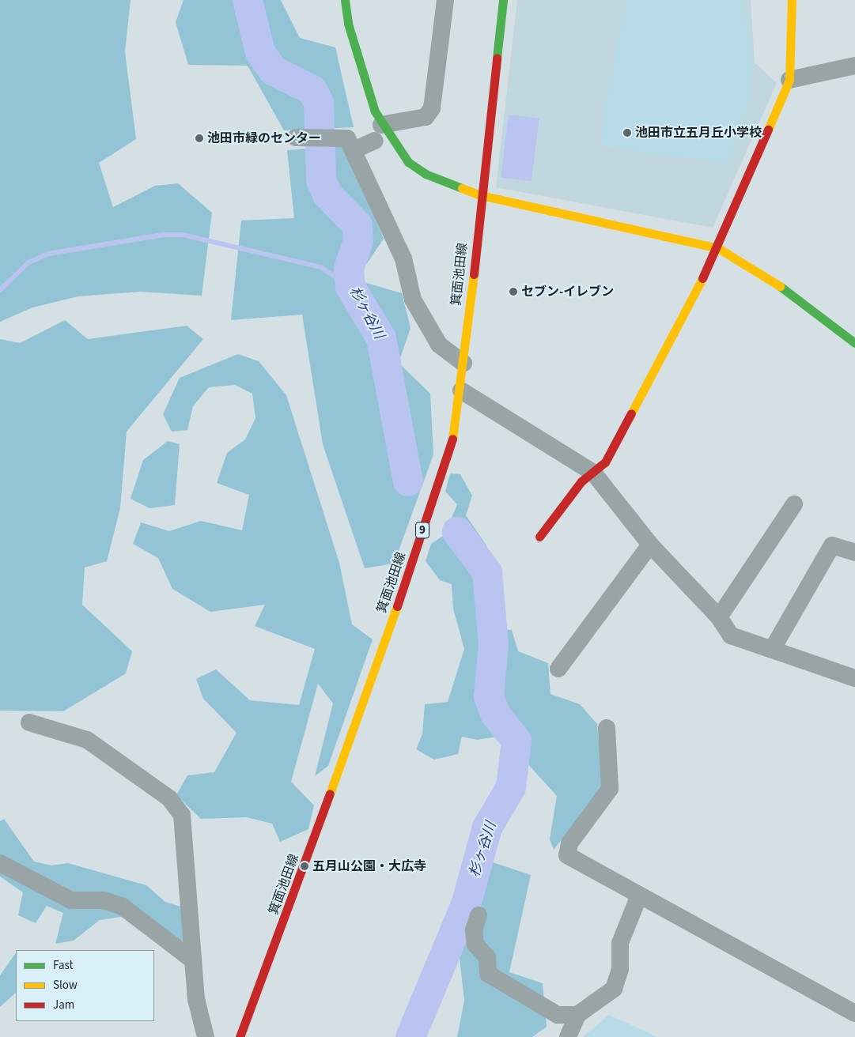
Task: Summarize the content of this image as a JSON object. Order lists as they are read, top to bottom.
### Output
{
  "streets": {
    "street": ["箕面池田線", "9"]
  },
  "water": ["杉ヶ谷川"],
  "places": [
    "池田市立五月丘小学校",
    "池田市緑のセンター",
    "セブン-イレブン",
    "五月山公園・大広寺"
  ],
  "legend": ["Fast", "Slow", "Jam"]
}
